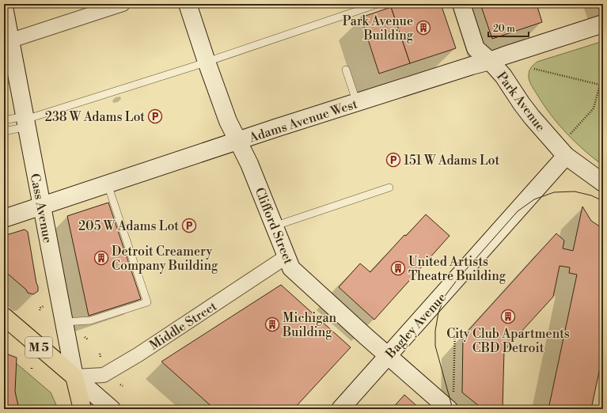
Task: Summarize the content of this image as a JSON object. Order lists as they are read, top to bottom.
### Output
{
  "streets": {
    "main road": ["Cass Avenue", "M 5"],
    "street": [
      "Park Avenue",
      "Adams Avenue West",
      "Clifford Street",
      "Middle Street",
      "Bagley Avenue"
    ]
  },
  "crossings": [
    ["Park Avenue", "Adams Avenue West"],
    ["Park Avenue", "Bagley Avenue"],
    ["Adams Avenue West", "Cass Avenue"],
    ["Adams Avenue West", "Clifford Street"],
    ["Cass Avenue", "Middle Street"],
    ["Cass Avenue", "M 5"],
    ["Clifford Street", "Middle Street"],
    ["Clifford Street", "Bagley Avenue"],
    ["Middle Street", "M 5"]
  ],
  "places": {
    "building": [
      "Park Avenue Building",
      "Detroit Creamery Company Building",
      "United Artists Theatre Building",
      "City Club Apartments CBD Detroit",
      "Michigan Building"
    ],
    "parking": ["238 W Adams Lot", "151 W Adams Lot", "205 W Adams Lot"]
  },
  "scale_bar": "20 m"
}
